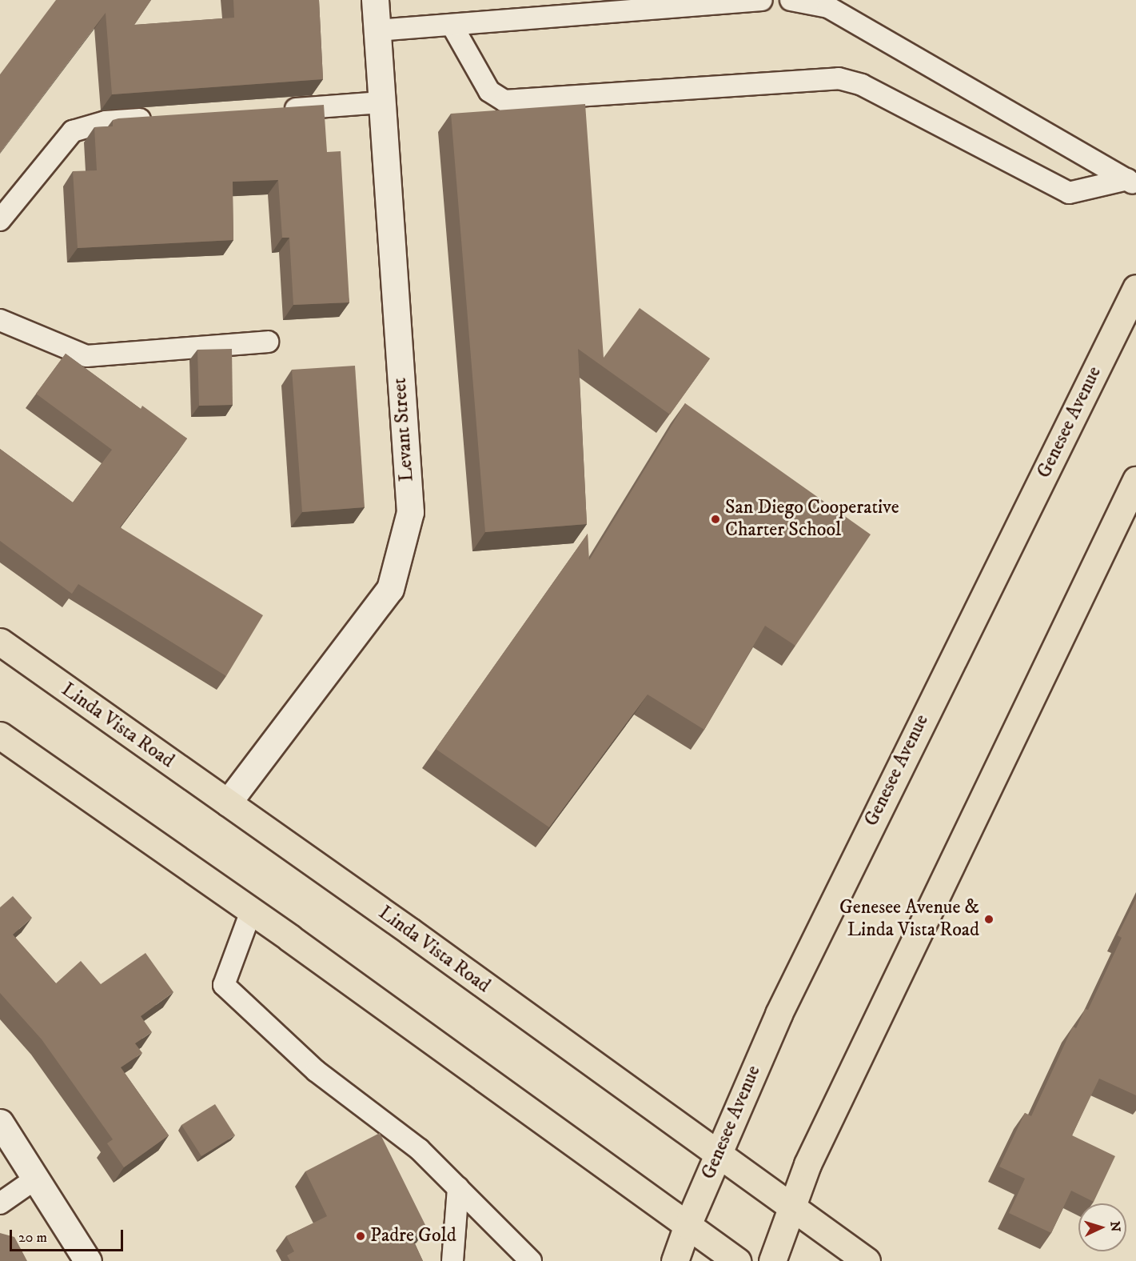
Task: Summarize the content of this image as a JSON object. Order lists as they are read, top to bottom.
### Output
{
  "streets": {
    "main road": ["Genesee Avenue", "Linda Vista Road"],
    "street": ["Levant Street"]
  },
  "crossings": [
    ["Genesee Avenue", "Linda Vista Road"],
    ["Levant Street", "Linda Vista Road"]
  ],
  "places": ["San Diego Cooperative Charter School", "Genesee Avenue & Linda Vista Road", "Padre Gold"],
  "scale_bar": "20 m",
  "north": "right"
}
